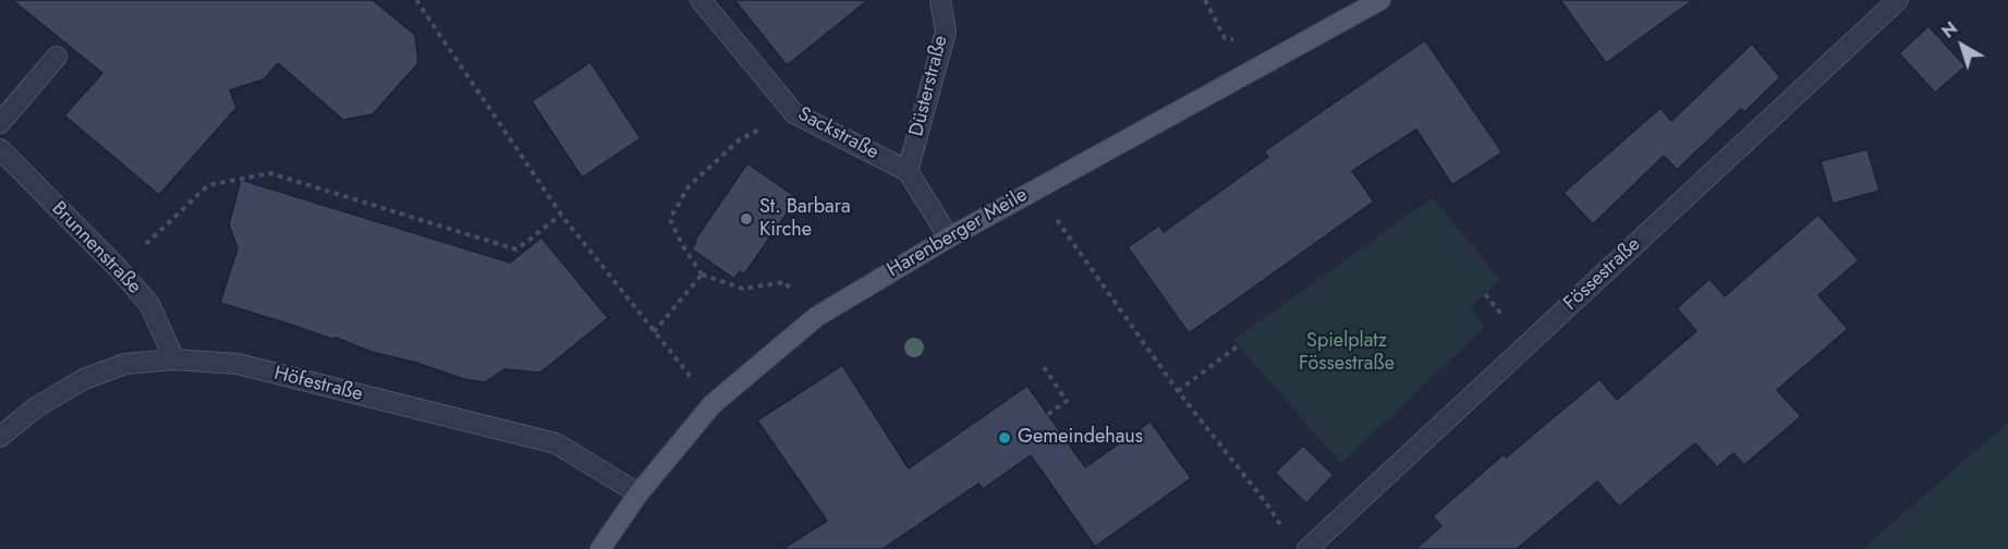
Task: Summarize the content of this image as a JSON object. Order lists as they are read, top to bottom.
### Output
{
  "streets": {
    "main road": ["Harenberger Meile"],
    "street": [
      "Düsterstraße",
      "Sackstraße",
      "Brunnenstraße",
      "Fössestraße",
      "Höfestraße"
    ]
  },
  "crossings": [
    ["Düsterstraße", "Sackstraße"],
    ["Harenberger Meile", "Höfestraße"],
    ["Brunnenstraße", "Höfestraße"]
  ],
  "parks": ["Spielplatz Fössestraße"],
  "places": ["St. Barbara Kirche", "Gemeindehaus"],
  "north": "top left"
}
